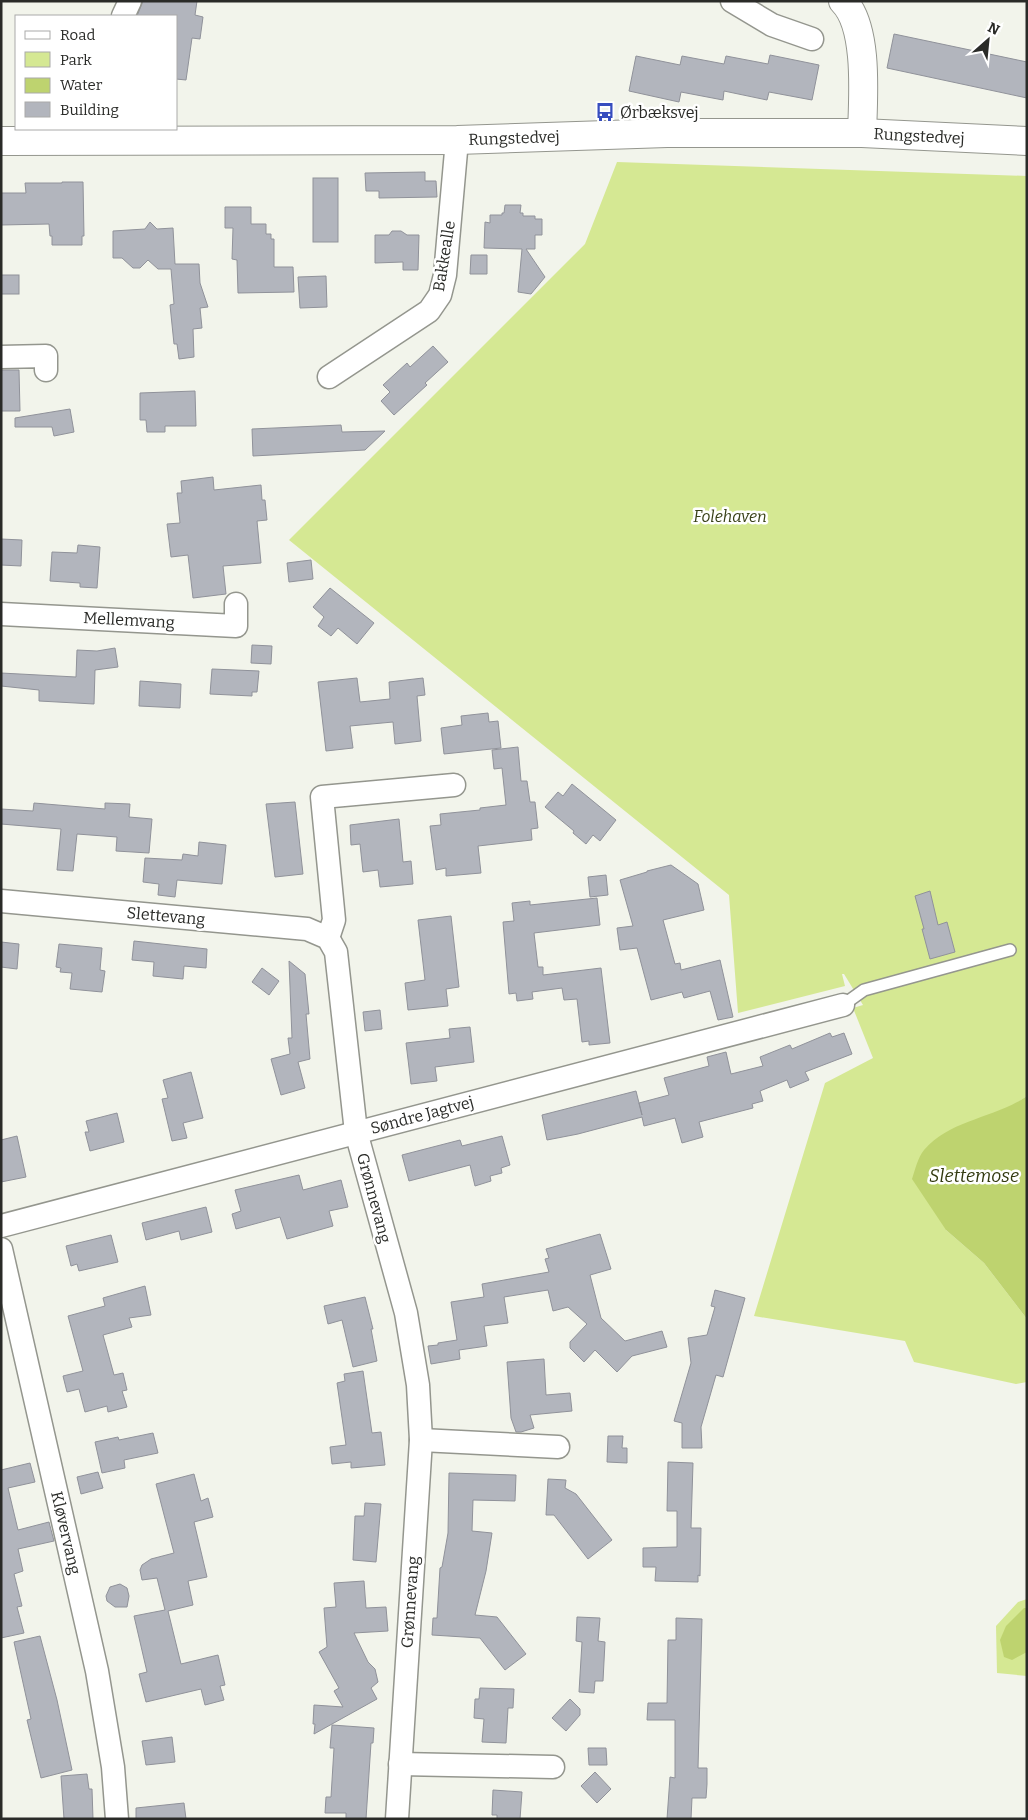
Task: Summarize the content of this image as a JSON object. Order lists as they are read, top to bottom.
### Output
{
  "streets": {
    "main road": ["Rungstedvej"],
    "street": [
      "Bakkealle",
      "Mellemvang",
      "Slettevang",
      "Søndre Jagtvej",
      "Grønnevang",
      "Kløvervang"
    ]
  },
  "crossings": [
    ["Rungstedvej", "Bakkealle"],
    ["Søndre Jagtvej", "Grønnevang"]
  ],
  "water": ["Slettemose"],
  "parks": ["Folehaven"],
  "places": {
    "bus stop": ["Ørbæksvej"]
  },
  "legend": [
    "Road",
    "Park",
    "Water",
    "Building"
  ],
  "north": "top right"
}
